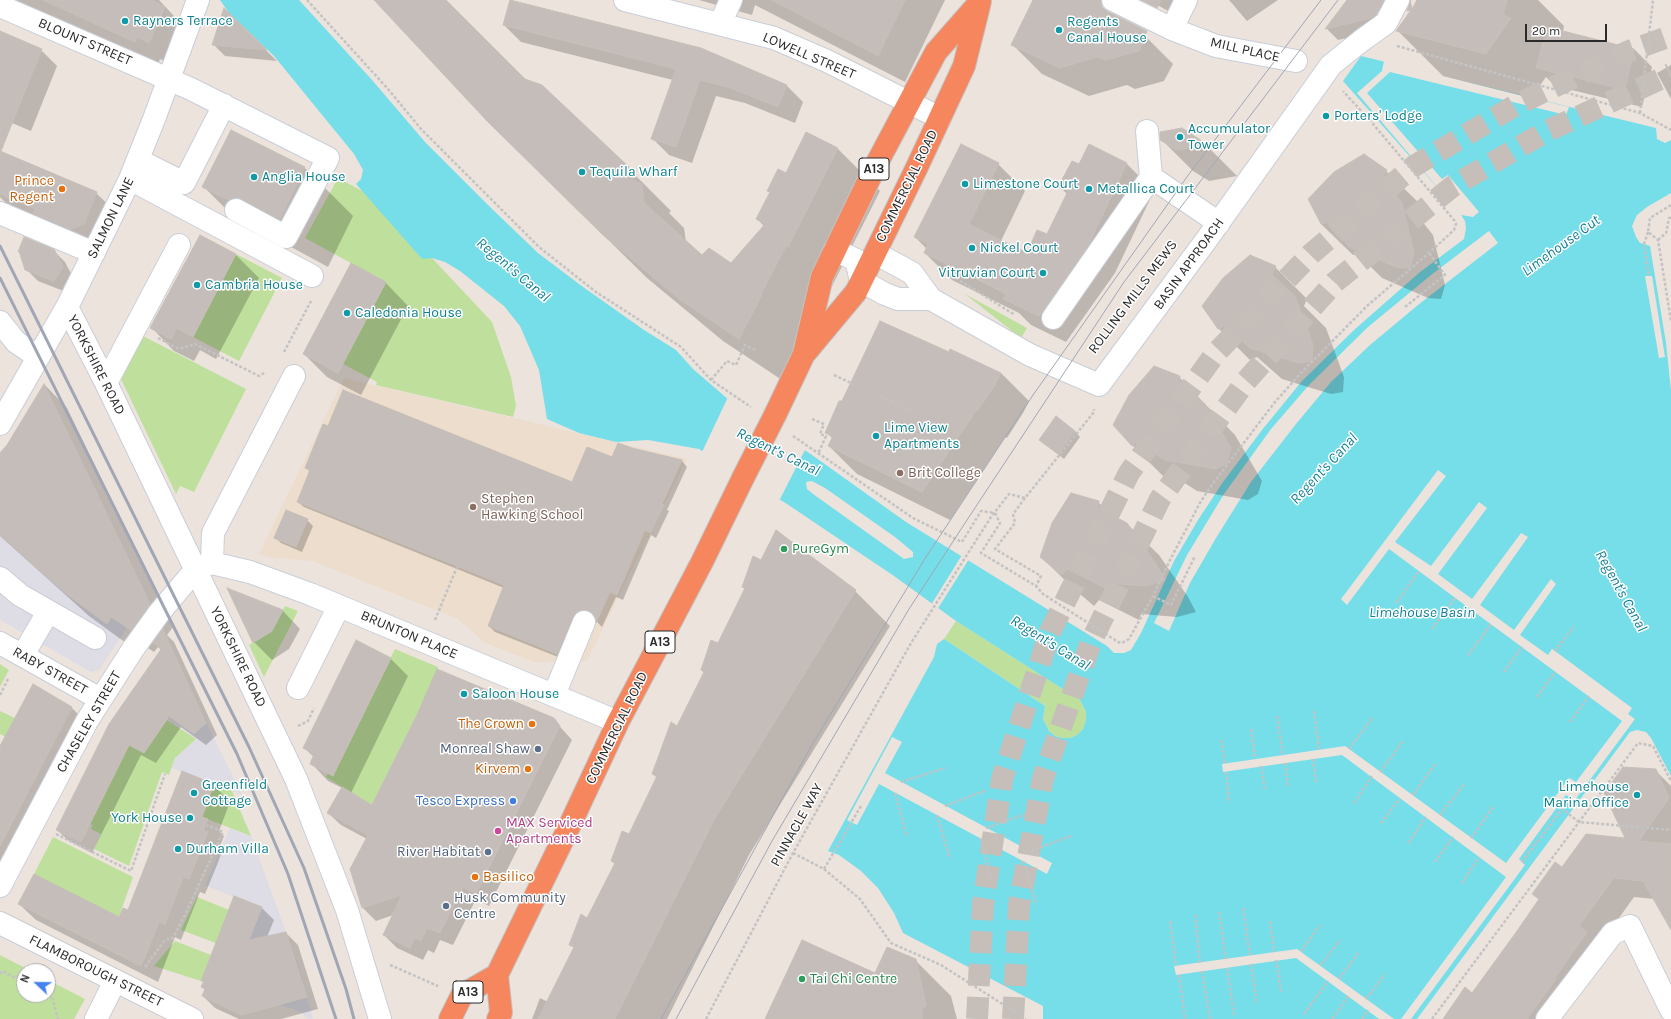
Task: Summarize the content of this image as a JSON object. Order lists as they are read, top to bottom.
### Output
{
  "streets": {
    "highway": ["A13", "COMMERCIAL ROAD"],
    "street": [
      "BLOUNT STREET",
      "MILL PLACE",
      "LOWELL STREET",
      "SALMON LANE",
      "BASIN APPROACH",
      "YORKSHIRE ROAD",
      "BRUNTON PLACE",
      "RABY STREET",
      "CHASELEY STREET",
      "FLAMBOROUGH STREET"
    ],
    "path": ["PINNACLE WAY"]
  },
  "crossings": [
    ["BLOUNT STREET", "SALMON LANE"],
    ["LOWELL STREET", "COMMERCIAL ROAD"],
    ["A13", "COMMERCIAL ROAD"],
    ["COMMERCIAL ROAD", "BRUNTON PLACE"],
    ["SALMON LANE", "YORKSHIRE ROAD"],
    ["YORKSHIRE ROAD", "BRUNTON PLACE"],
    ["YORKSHIRE ROAD", "CHASELEY STREET"],
    ["BRUNTON PLACE", "CHASELEY STREET"],
    ["RABY STREET", "CHASELEY STREET"]
  ],
  "water": ["Limehouse Cut", "Regent's Canal", "Limehouse Basin"],
  "places": [
    "Rayners Terrace",
    "Regents Canal House",
    "Porters' Lodge",
    "Accumulator Tower",
    "Tequila Wharf",
    "Anglia House",
    "Limestone Court",
    "Prince Regent",
    "Metallica Court",
    "Nickel Court",
    "Vitruvian Court",
    "Cambria House",
    "Caledonia House",
    "Lime View Apartments",
    "Brit College",
    "Stephen Hawking School",
    "PureGym",
    "Saloon House",
    "The Crown",
    "Monreal Shaw",
    "Kirvem",
    "Greenfield Cottage",
    "Limehouse Marina Office",
    "Tesco Express",
    "York House",
    "MAX Serviced Apartments",
    "Durham Villa",
    "River Habitat",
    "Basilico",
    "Husk Community Centre",
    "Tai Chi Centre"
  ],
  "scale_bar": "20 m",
  "north": "left"
}
